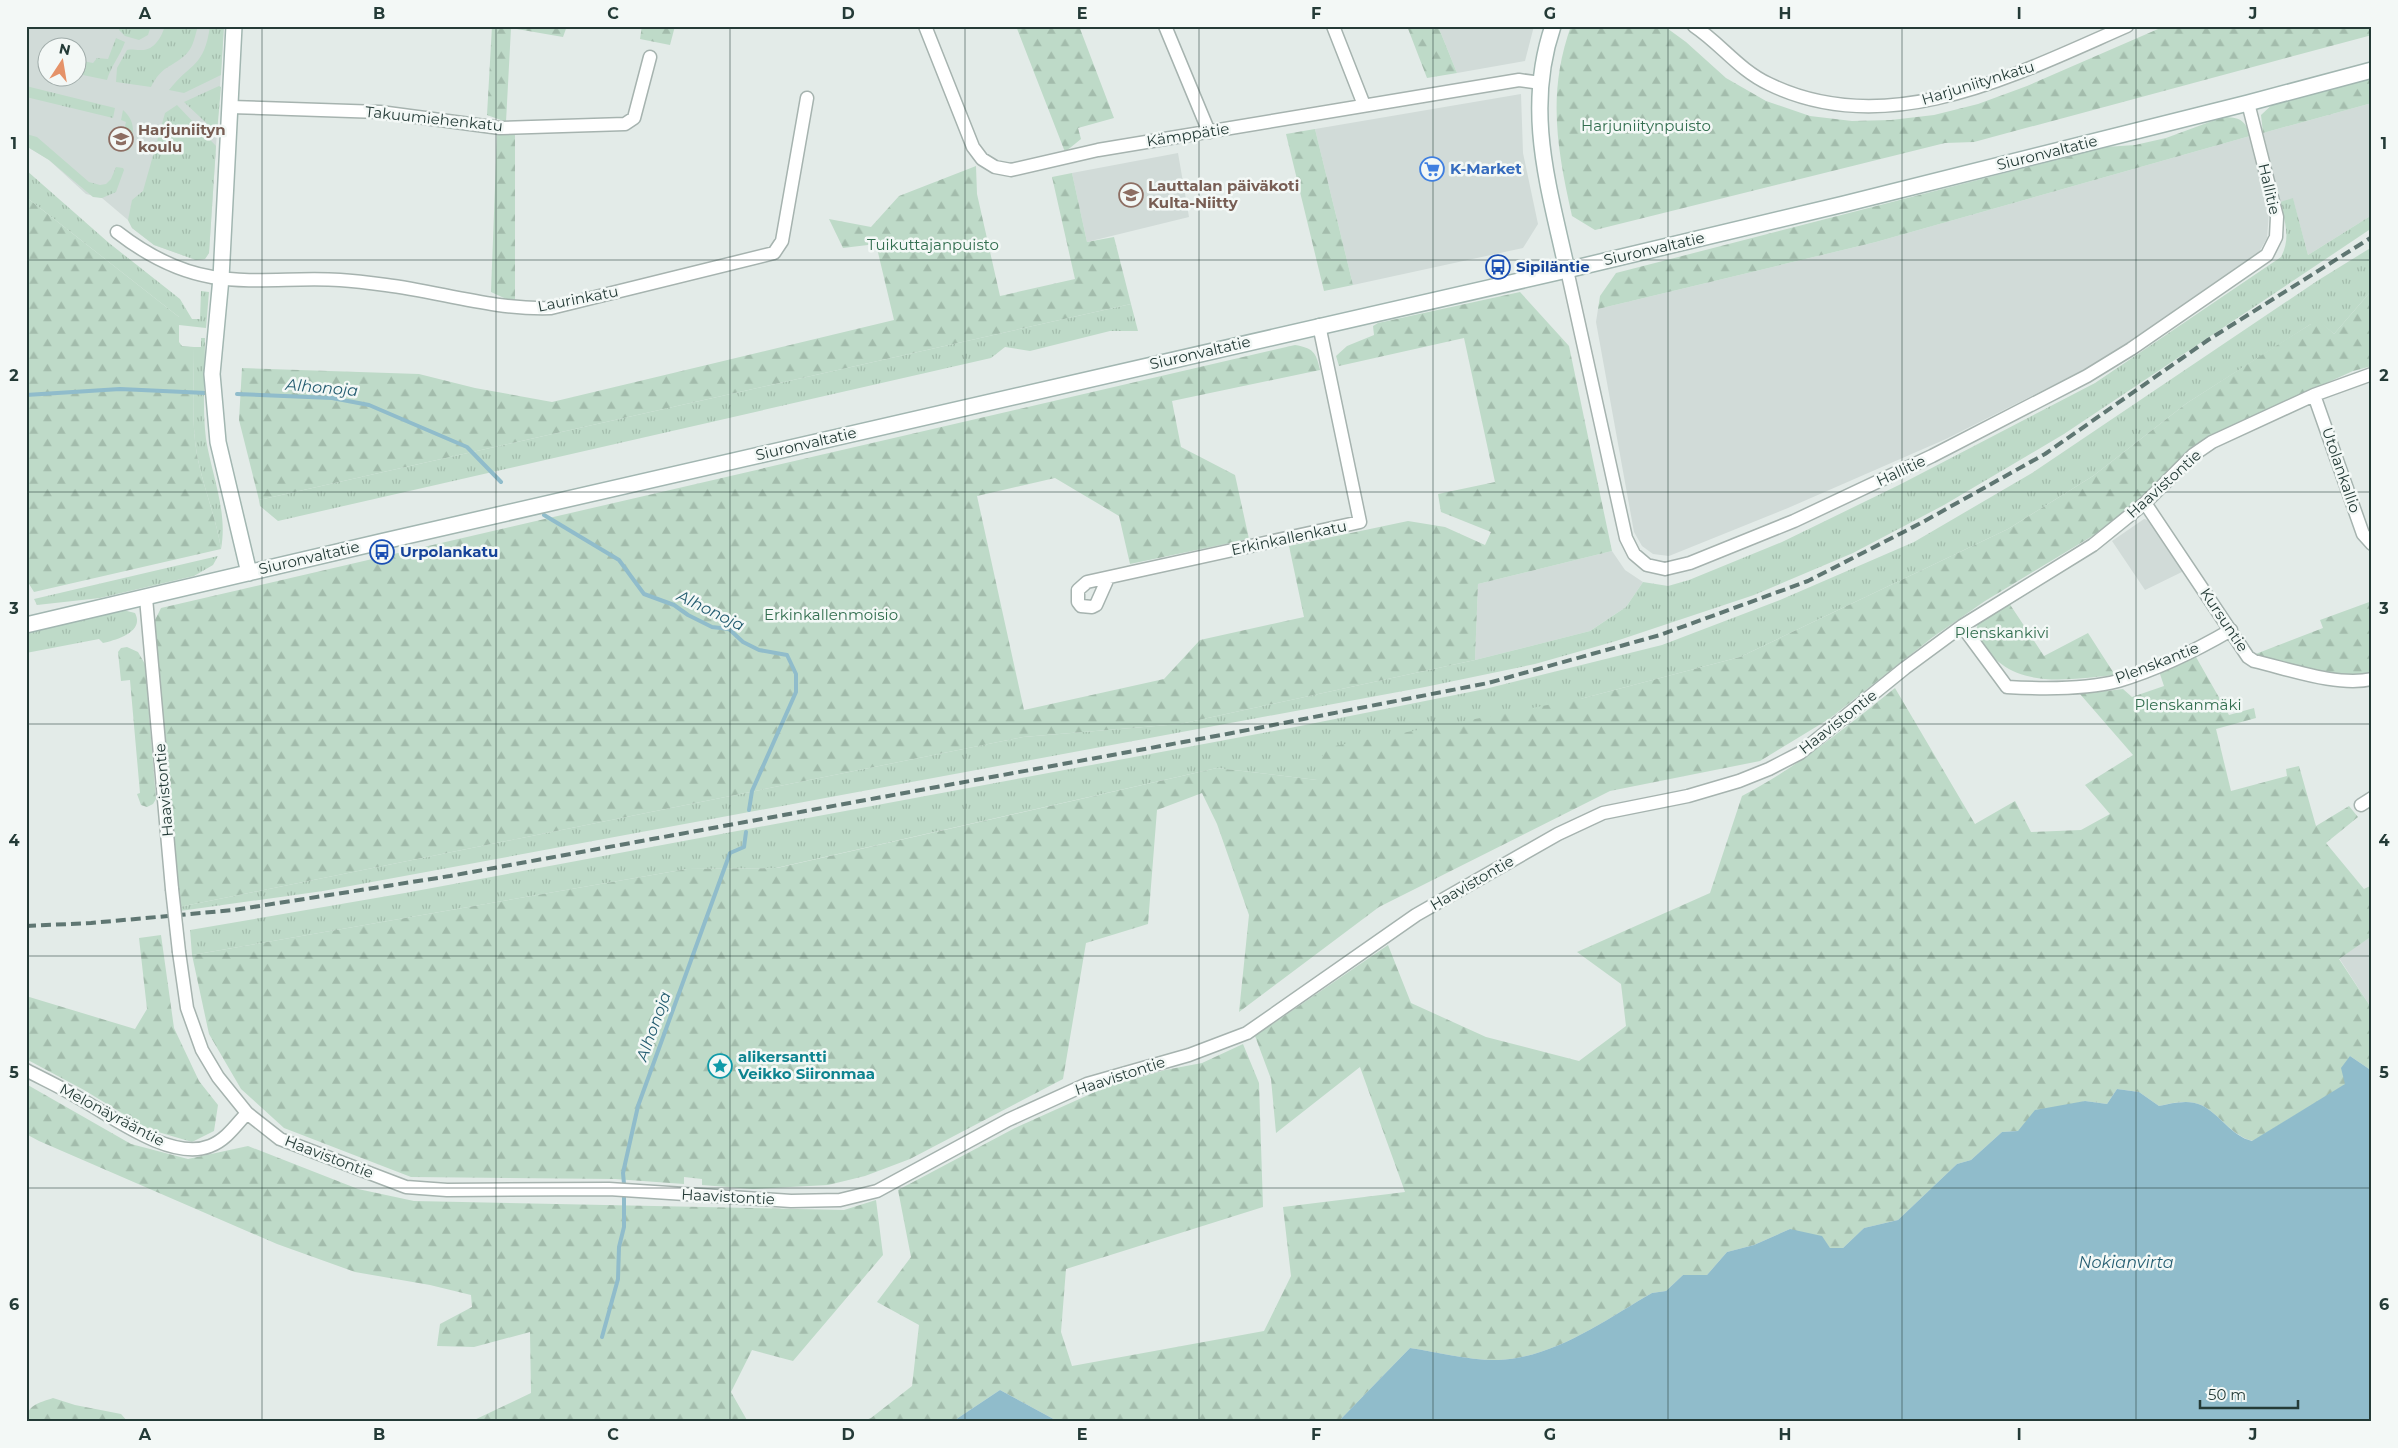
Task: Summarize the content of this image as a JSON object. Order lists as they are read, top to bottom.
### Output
{
  "streets": {
    "main road": ["Siuronvaltatie"],
    "street": [
      "Harjuniitynkatu",
      "Takuumiehenkatu",
      "Kämppätie",
      "Hallitie",
      "Laurinkatu",
      "Utolankallio",
      "Haavistontie",
      "Erkinkallenkatu",
      "Kursuntie",
      "Plenskantie",
      "Melonäyrääntie"
    ]
  },
  "crossings": [
    ["Siuronvaltatie", "Hallitie"],
    ["Siuronvaltatie", "Haavistontie"],
    ["Siuronvaltatie", "Erkinkallenkatu"],
    ["Utolankallio", "Haavistontie"],
    ["Haavistontie", "Kursuntie"],
    ["Haavistontie", "Plenskantie"],
    ["Haavistontie", "Melonäyrääntie"],
    ["Kursuntie", "Plenskantie"]
  ],
  "water": ["Alhonoja", "Nokianvirta"],
  "parks": [
    "Harjuniitynpuisto",
    "Tuikuttajanpuisto",
    "Erkinkallenmoisio",
    "Plenskankivi",
    "Plenskanmäki"
  ],
  "places": {
    "school or university": ["Harjuniityn koulu", "Lauttalan päiväkoti Kulta-Niitty"],
    "supermarket": ["K-Market"],
    "bus stop": ["Sipiläntie", "Urpolankatu"],
    "place": ["alikersantti Veikko Siironmaa"]
  },
  "scale_bar": "50 m",
  "north": "top",
  "grid": {
    "columns": [
      "A",
      "B",
      "C",
      "D",
      "E",
      "F",
      "G",
      "H",
      "I",
      "J"
    ],
    "rows": [
      "1",
      "2",
      "3",
      "4",
      "5",
      "6"
    ]
  }
}
